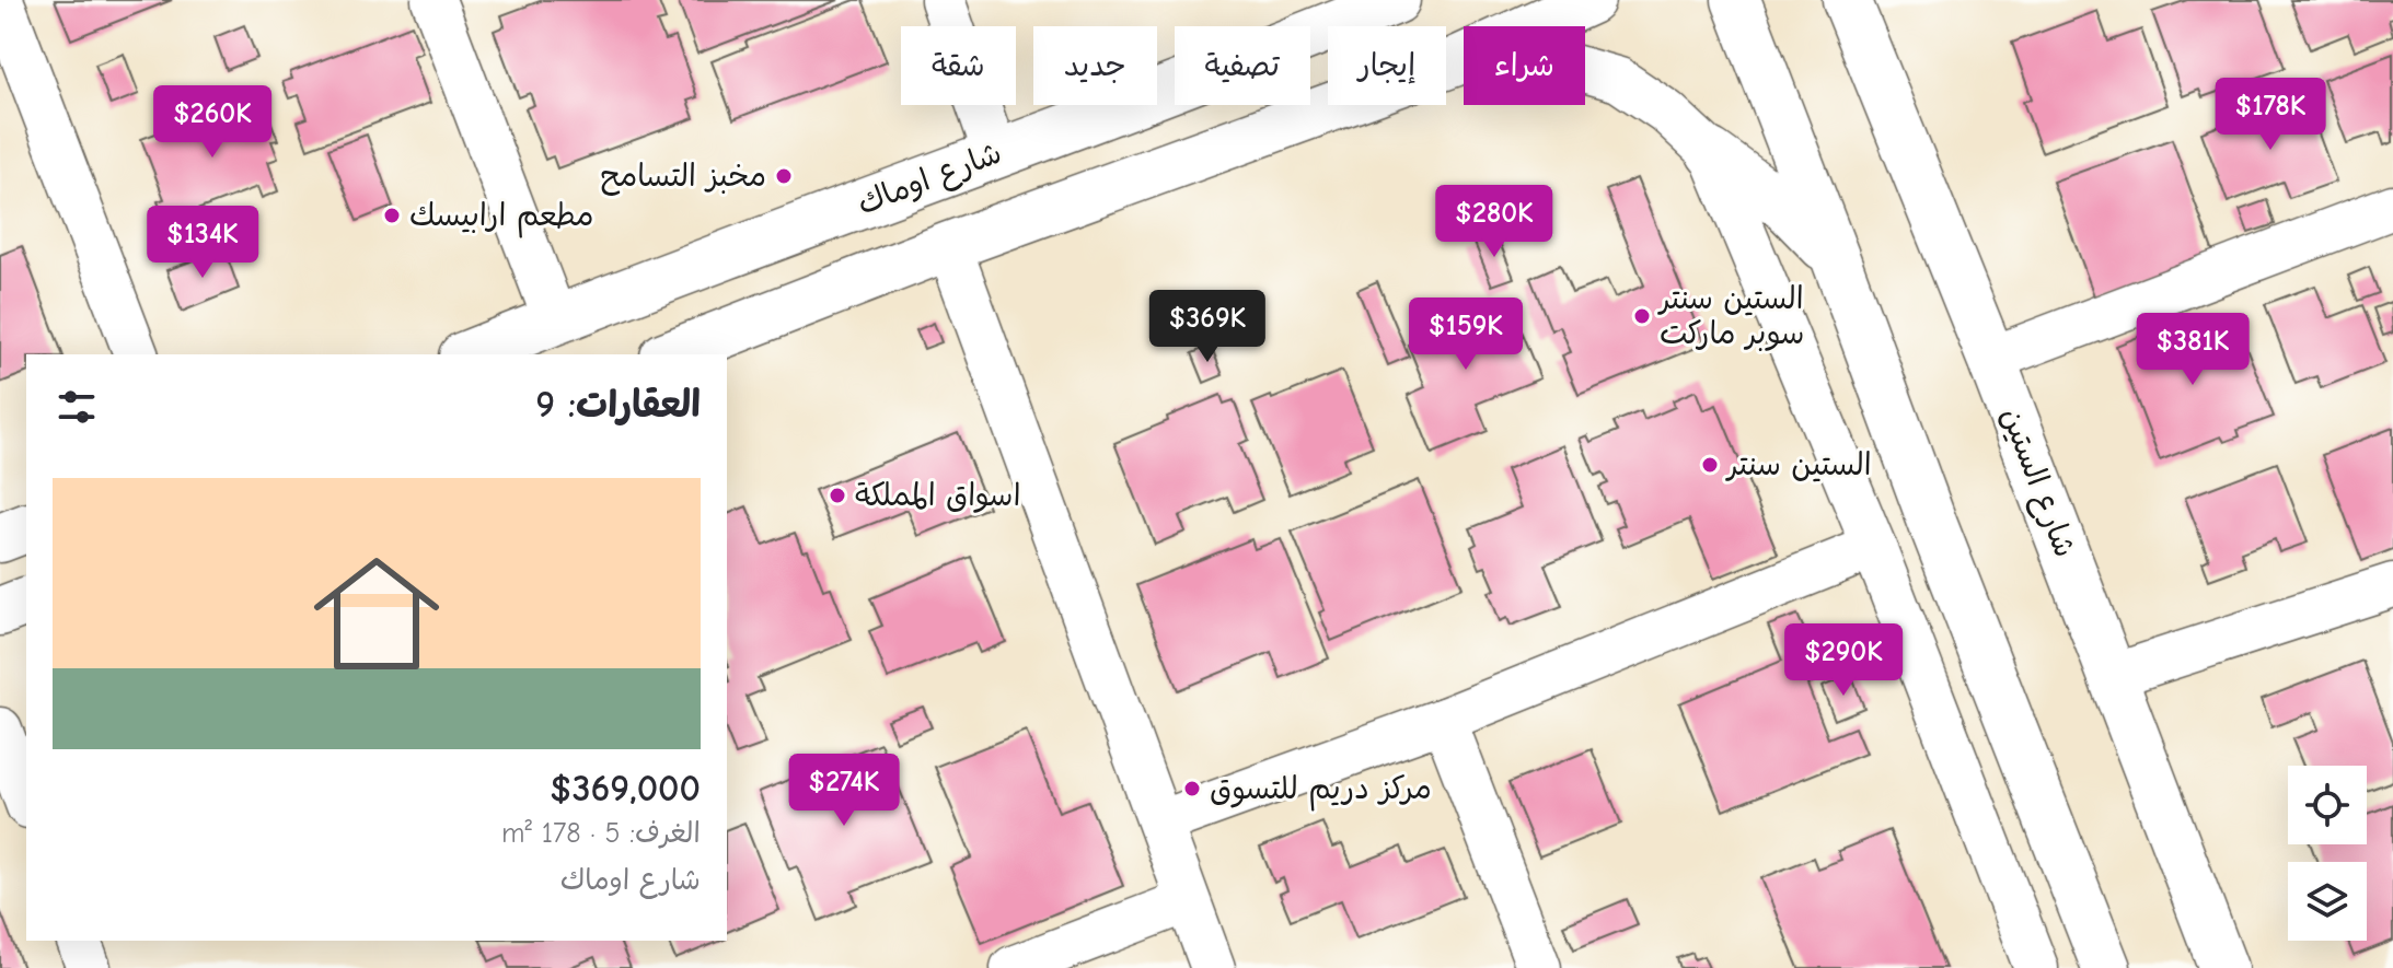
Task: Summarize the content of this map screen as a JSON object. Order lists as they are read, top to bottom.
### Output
{
  "streets": {
    "main road": ["شارع اوماك", "شارع الستين"]
  },
  "places": [
    "مخبز التسامح",
    "مطعم ارابيسك",
    "الستين سنتر سوبر ماركت",
    "الستين سنتر",
    "اسواق المملكة",
    "مركز دريم للتسوق"
  ],
  "page": {
    "chip": [
      "شراء",
      "إيجار",
      "تصفية",
      "جديد",
      "شقة"
    ],
    "price": [
      "$178K",
      "$260K",
      "$280K",
      "$134K",
      "$369K",
      "$159K",
      "$381K",
      "$290K",
      "$274K"
    ],
    "heading": "العقارات: 9",
    "list": [
      {
        "name": "$369,000",
        "note": "الغرف: 5 · 178 m² · شارع اوماك"
      }
    ]
  }
}
